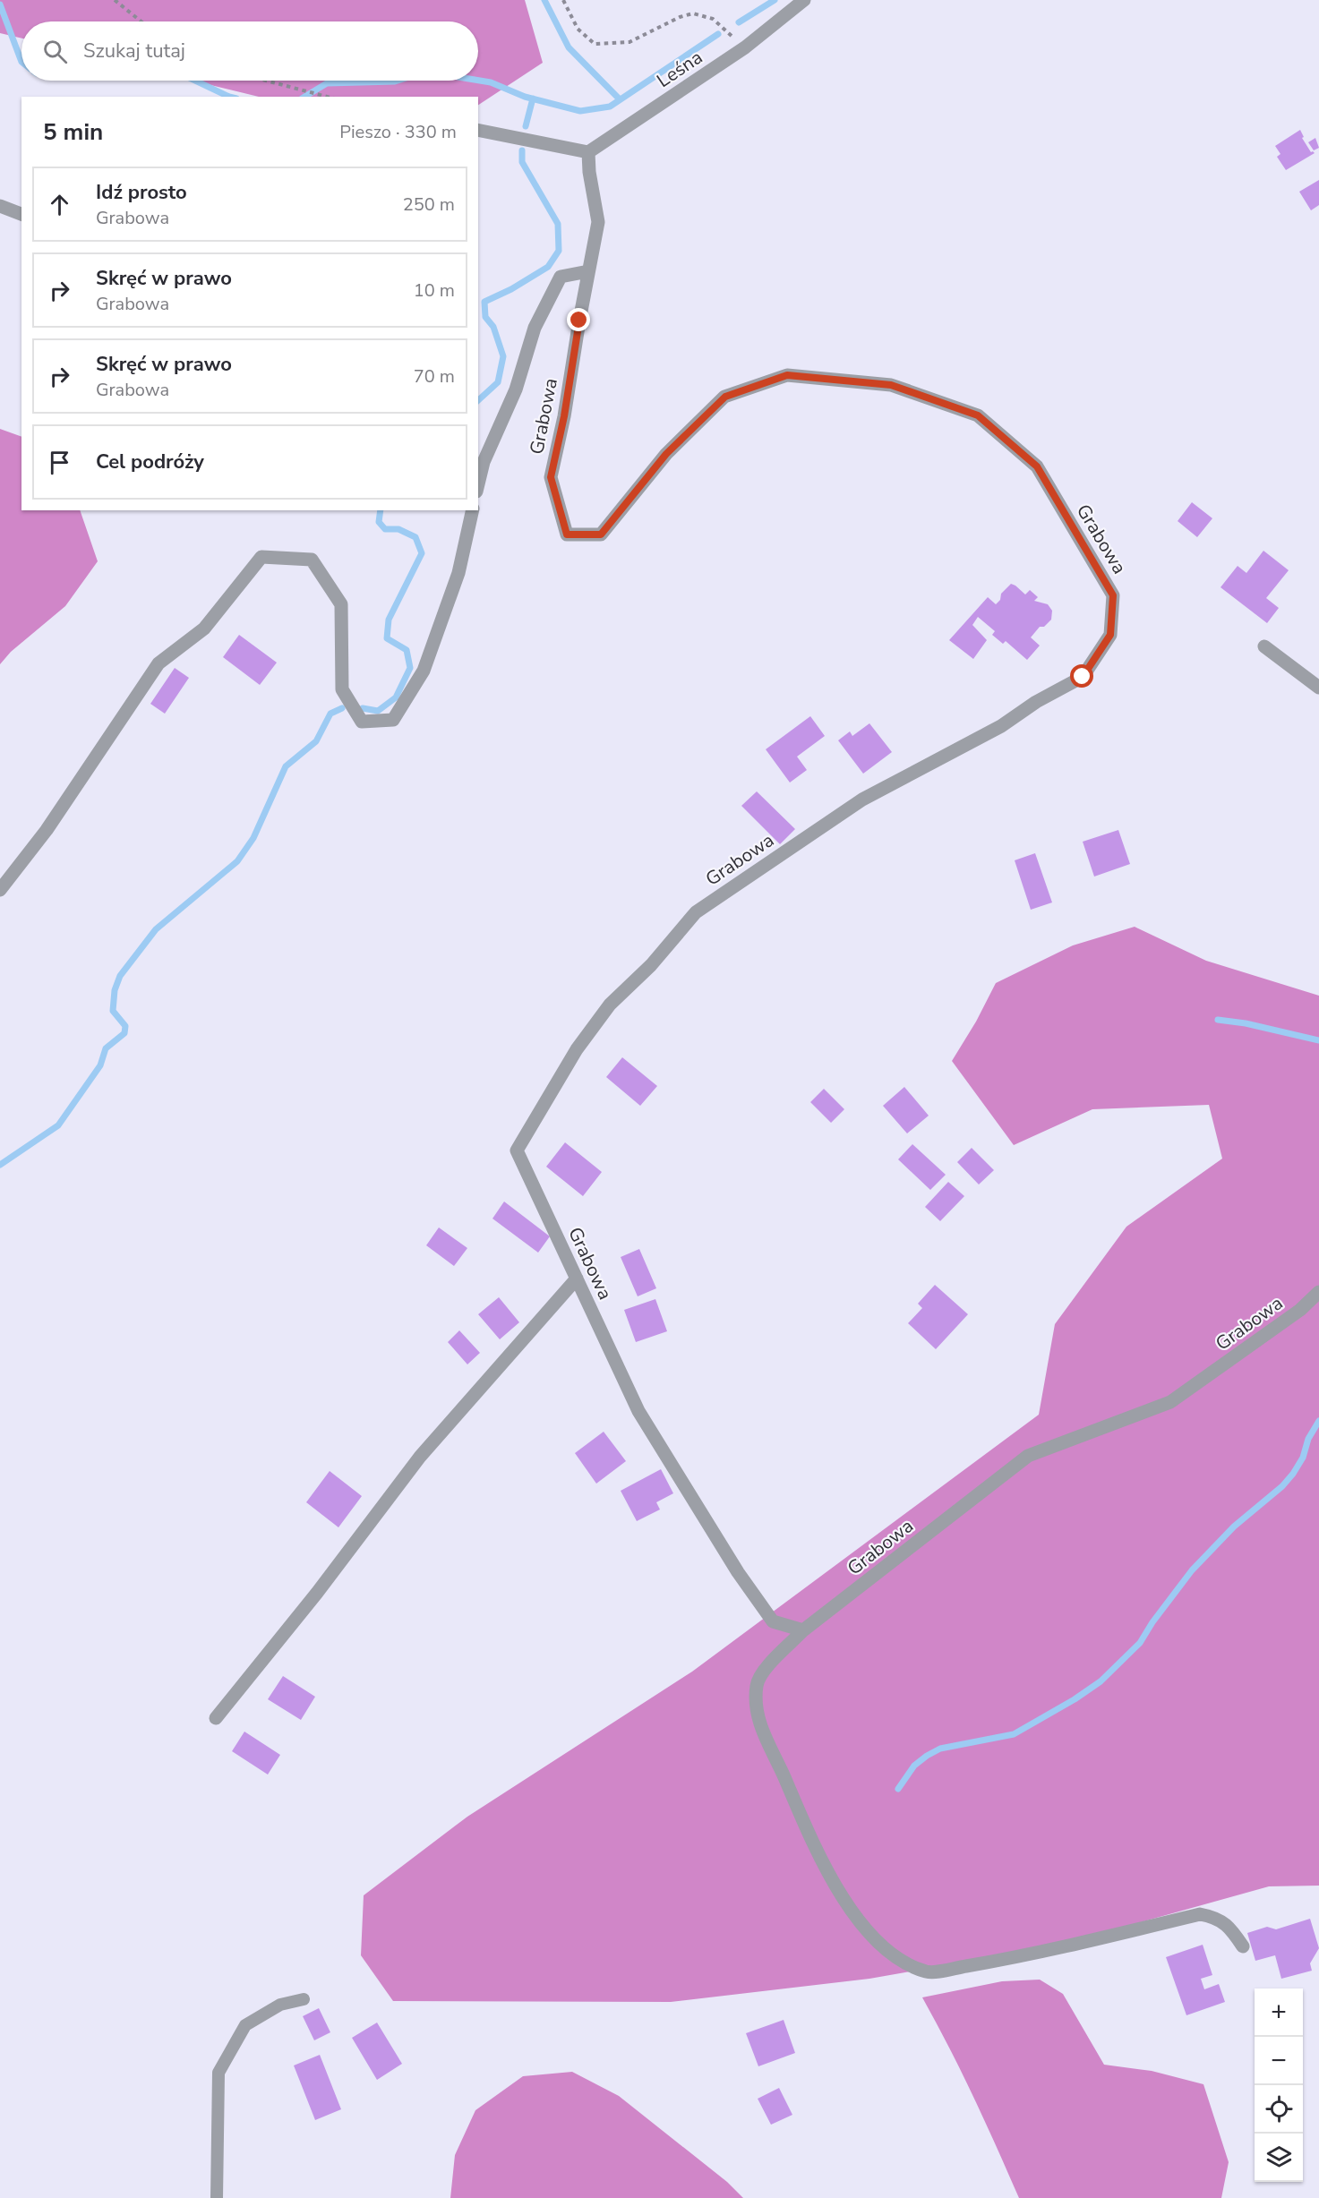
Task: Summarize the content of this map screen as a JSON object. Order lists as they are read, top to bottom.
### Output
{
  "streets": {
    "street": ["Leśna", "Grabowa"]
  },
  "crossings": [
    ["Leśna", "Grabowa"]
  ],
  "page": {
    "search": "Szukaj tutaj",
    "heading": ["5 min", "Pieszo · 330 m"],
    "list": [
      ["Idź prosto", "Grabowa", "250 m"],
      ["Skręć w prawo", "Grabowa", "10 m"],
      ["Skręć w prawo", "Grabowa", "70 m"],
      "Cel podróży"
    ],
    "map_buttons": ["+", "−"]
  }
}
